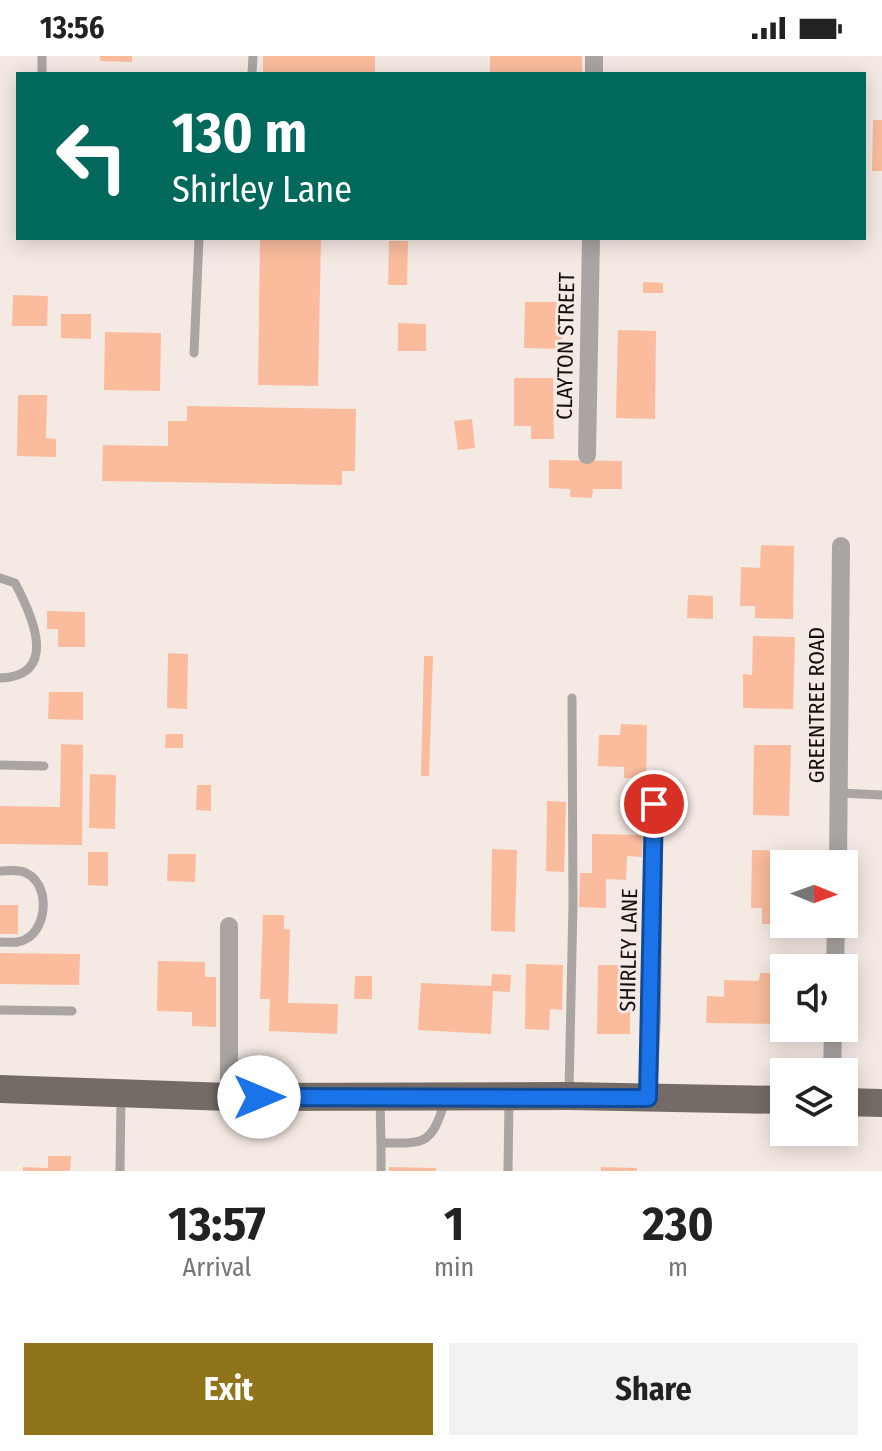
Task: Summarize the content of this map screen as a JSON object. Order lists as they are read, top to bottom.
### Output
{
  "streets": {
    "street": ["CLAYTON STREET", "GREENTREE ROAD", "SHIRLEY LANE"]
  },
  "north": "right",
  "page": {
    "status": "13:56",
    "turn": ["130 m", "Shirley Lane"],
    "eta": [
      "13:57",
      "Arrival",
      "1",
      "min",
      "230",
      "m"
    ],
    "buttons": ["Exit", "Share"]
  }
}
